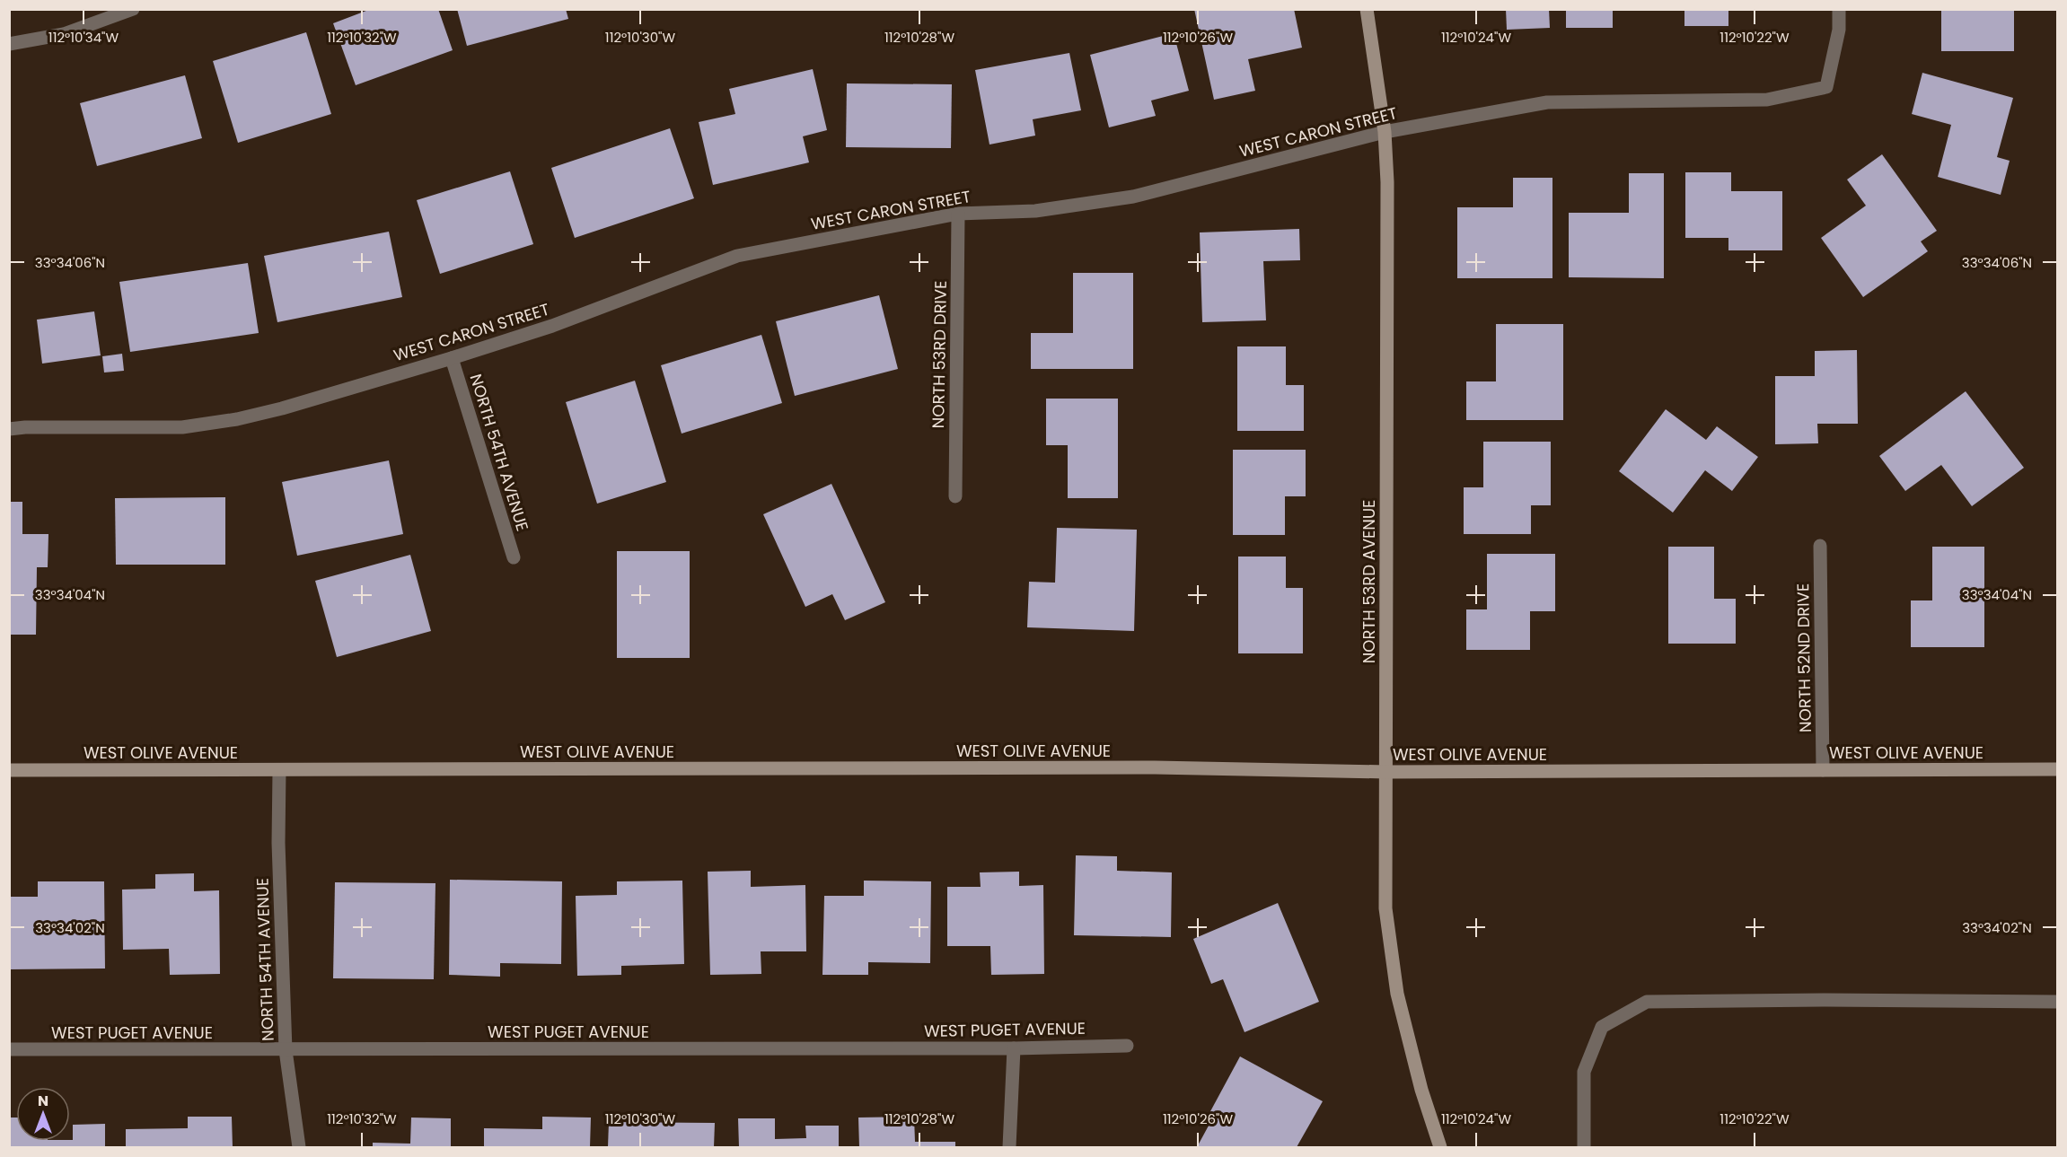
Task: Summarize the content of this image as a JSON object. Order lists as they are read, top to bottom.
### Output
{
  "streets": {
    "main road": ["NORTH 53RD AVENUE", "WEST OLIVE AVENUE"],
    "street": [
      "WEST CARON STREET",
      "NORTH 53RD DRIVE",
      "NORTH 54TH AVENUE",
      "NORTH 52ND DRIVE",
      "WEST PUGET AVENUE"
    ]
  },
  "crossings": [
    ["WEST CARON STREET", "NORTH 53RD DRIVE"],
    ["WEST CARON STREET", "NORTH 54TH AVENUE"],
    ["WEST CARON STREET", "NORTH 53RD AVENUE"],
    ["NORTH 54TH AVENUE", "WEST OLIVE AVENUE"],
    ["NORTH 54TH AVENUE", "WEST PUGET AVENUE"],
    ["NORTH 53RD AVENUE", "WEST OLIVE AVENUE"],
    ["NORTH 52ND DRIVE", "WEST OLIVE AVENUE"]
  ],
  "north": "top",
  "coordinates": [
    "112°10'34\"W",
    "112°10'32\"W",
    "112°10'30\"W",
    "112°10'28\"W",
    "112°10'26\"W",
    "112°10'24\"W",
    "112°10'22\"W",
    "33°34'06\"N",
    "33°34'04\"N",
    "33°34'02\"N"
  ]
}
